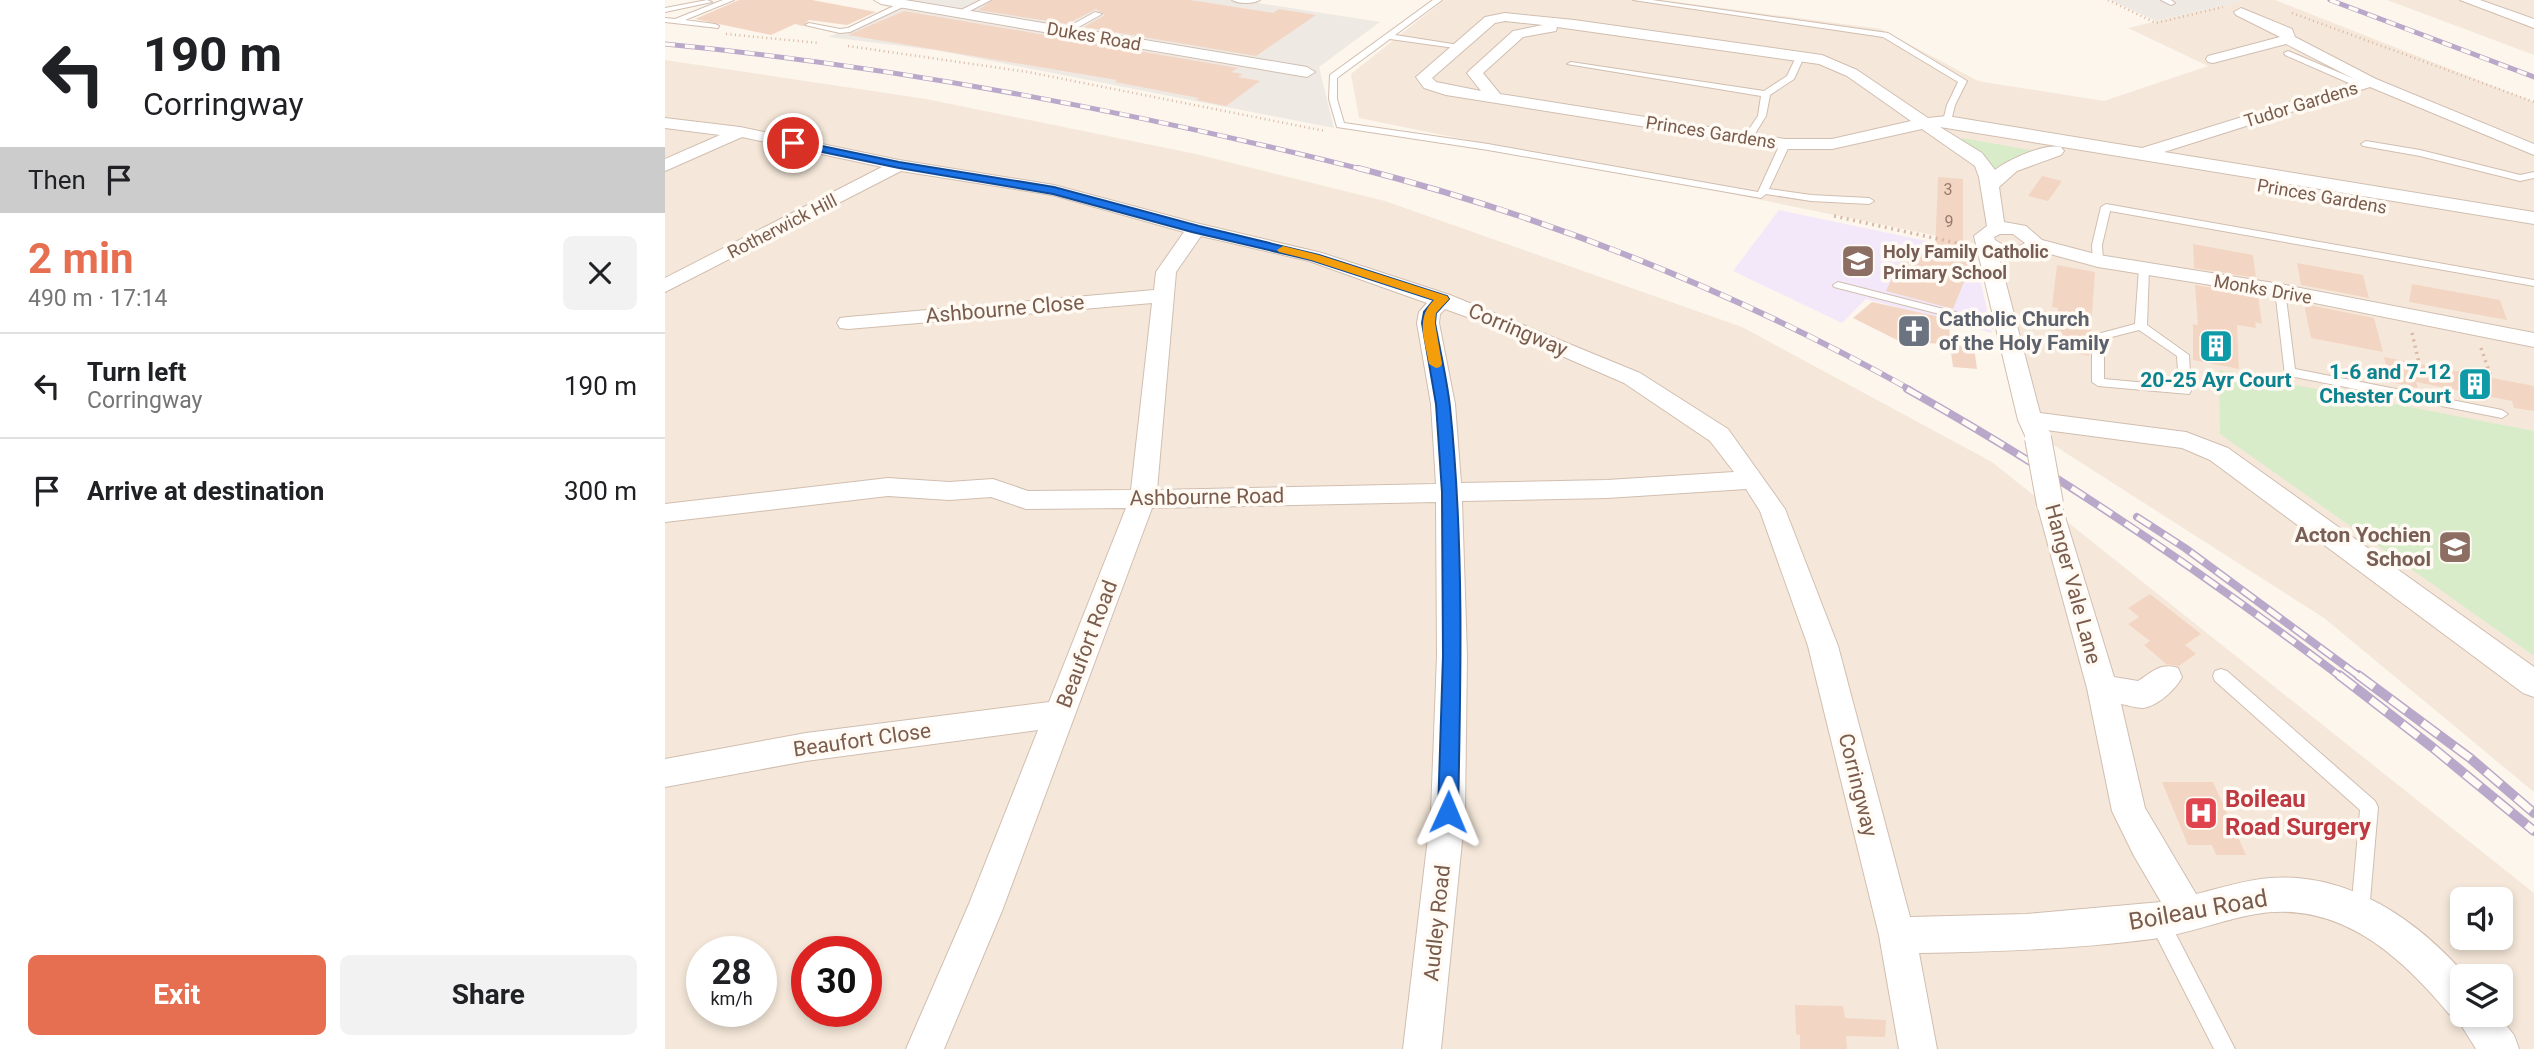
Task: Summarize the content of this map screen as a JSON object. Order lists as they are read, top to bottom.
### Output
{
  "streets": {
    "street": [
      "Dukes Road",
      "Tudor Gardens",
      "Princes Gardens",
      "Rotherwick Hill",
      "Monks Drive",
      "Ashbourne Close",
      "Corringway",
      "Ashbourne Road",
      "Hanger Vale Lane",
      "Beaufort Road",
      "Beaufort Close",
      "Boileau Road",
      "Audley Road"
    ]
  },
  "crossings": [
    ["Tudor Gardens", "Princes Gardens"],
    ["Princes Gardens", "Hanger Vale Lane"],
    ["Rotherwick Hill", "Corringway"],
    ["Monks Drive", "Hanger Vale Lane"],
    ["Ashbourne Close", "Beaufort Road"],
    ["Corringway", "Ashbourne Road"],
    ["Corringway", "Beaufort Road"],
    ["Corringway", "Boileau Road"],
    ["Corringway", "Audley Road"],
    ["Ashbourne Road", "Beaufort Road"],
    ["Ashbourne Road", "Audley Road"],
    ["Hanger Vale Lane", "Boileau Road"],
    ["Beaufort Road", "Beaufort Close"]
  ],
  "places": {
    "school or university": ["Holy Family Catholic Primary School", "Acton Yochien School"],
    "church": ["Catholic Church of the Holy Family"],
    "building": ["20-25 Ayr Court", "1-6 and 7-12 Chester Court"],
    "hospital": ["Boileau Road Surgery"]
  },
  "house_numbers": ["3", "9"],
  "page": {
    "turn": ["190 m", "Corringway"],
    "then": "Then",
    "heading": ["2 min", "490 m · 17:14"],
    "list": [
      {
        "name": "Turn left",
        "note": "Corringway",
        "value": "190 m"
      },
      {
        "name": "Arrive at destination",
        "value": "300 m"
      }
    ],
    "speed": "28 km/h",
    "limit": "30",
    "buttons": ["Exit", "Share"]
  }
}
